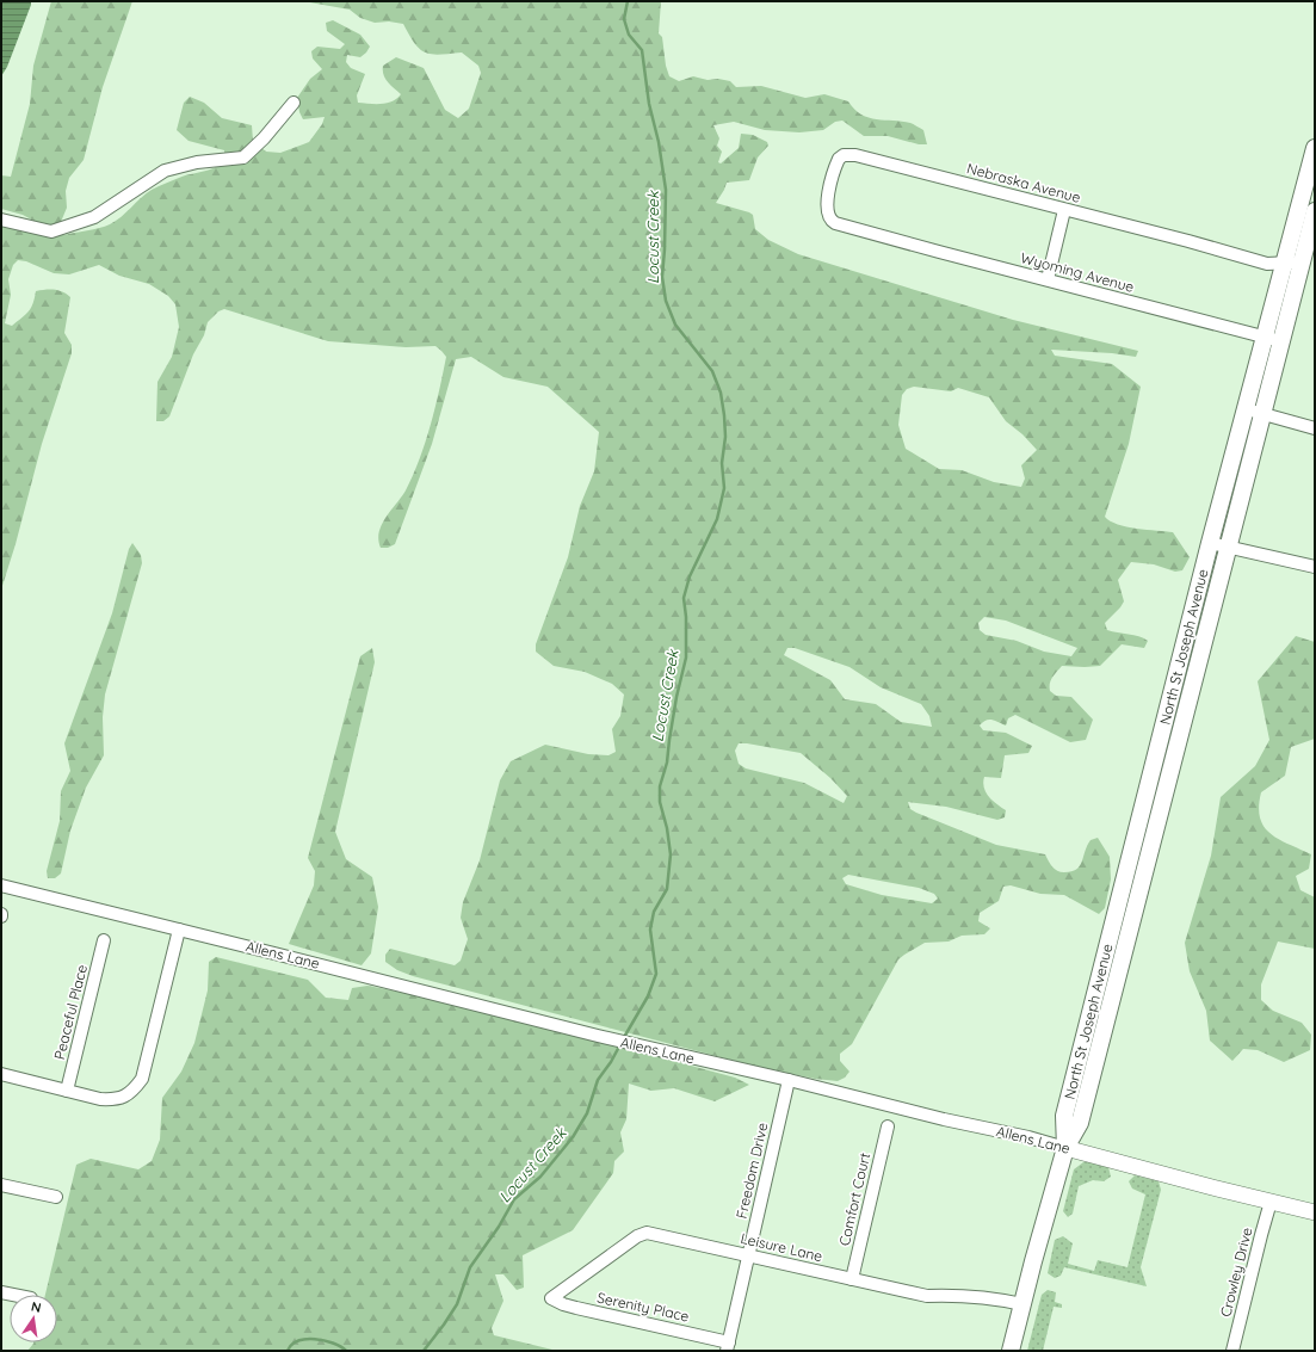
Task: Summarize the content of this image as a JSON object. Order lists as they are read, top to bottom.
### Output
{
  "streets": {
    "main road": ["North St Joseph Avenue"],
    "street": [
      "Nebraska Avenue",
      "Wyoming Avenue",
      "Allens Lane",
      "Peaceful Place",
      "Freedom Drive",
      "Comfort Court",
      "Leisure Lane",
      "Crowley Drive",
      "Serenity Place"
    ]
  },
  "crossings": [
    ["Nebraska Avenue", "Wyoming Avenue"],
    ["Nebraska Avenue", "North St Joseph Avenue"],
    ["Wyoming Avenue", "North St Joseph Avenue"],
    ["North St Joseph Avenue", "Allens Lane"],
    ["North St Joseph Avenue", "Leisure Lane"],
    ["Allens Lane", "Freedom Drive"],
    ["Allens Lane", "Crowley Drive"],
    ["Freedom Drive", "Leisure Lane"],
    ["Freedom Drive", "Serenity Place"],
    ["Comfort Court", "Leisure Lane"],
    ["Leisure Lane", "Serenity Place"]
  ],
  "water": ["Locust Creek"],
  "north": "top"
}
